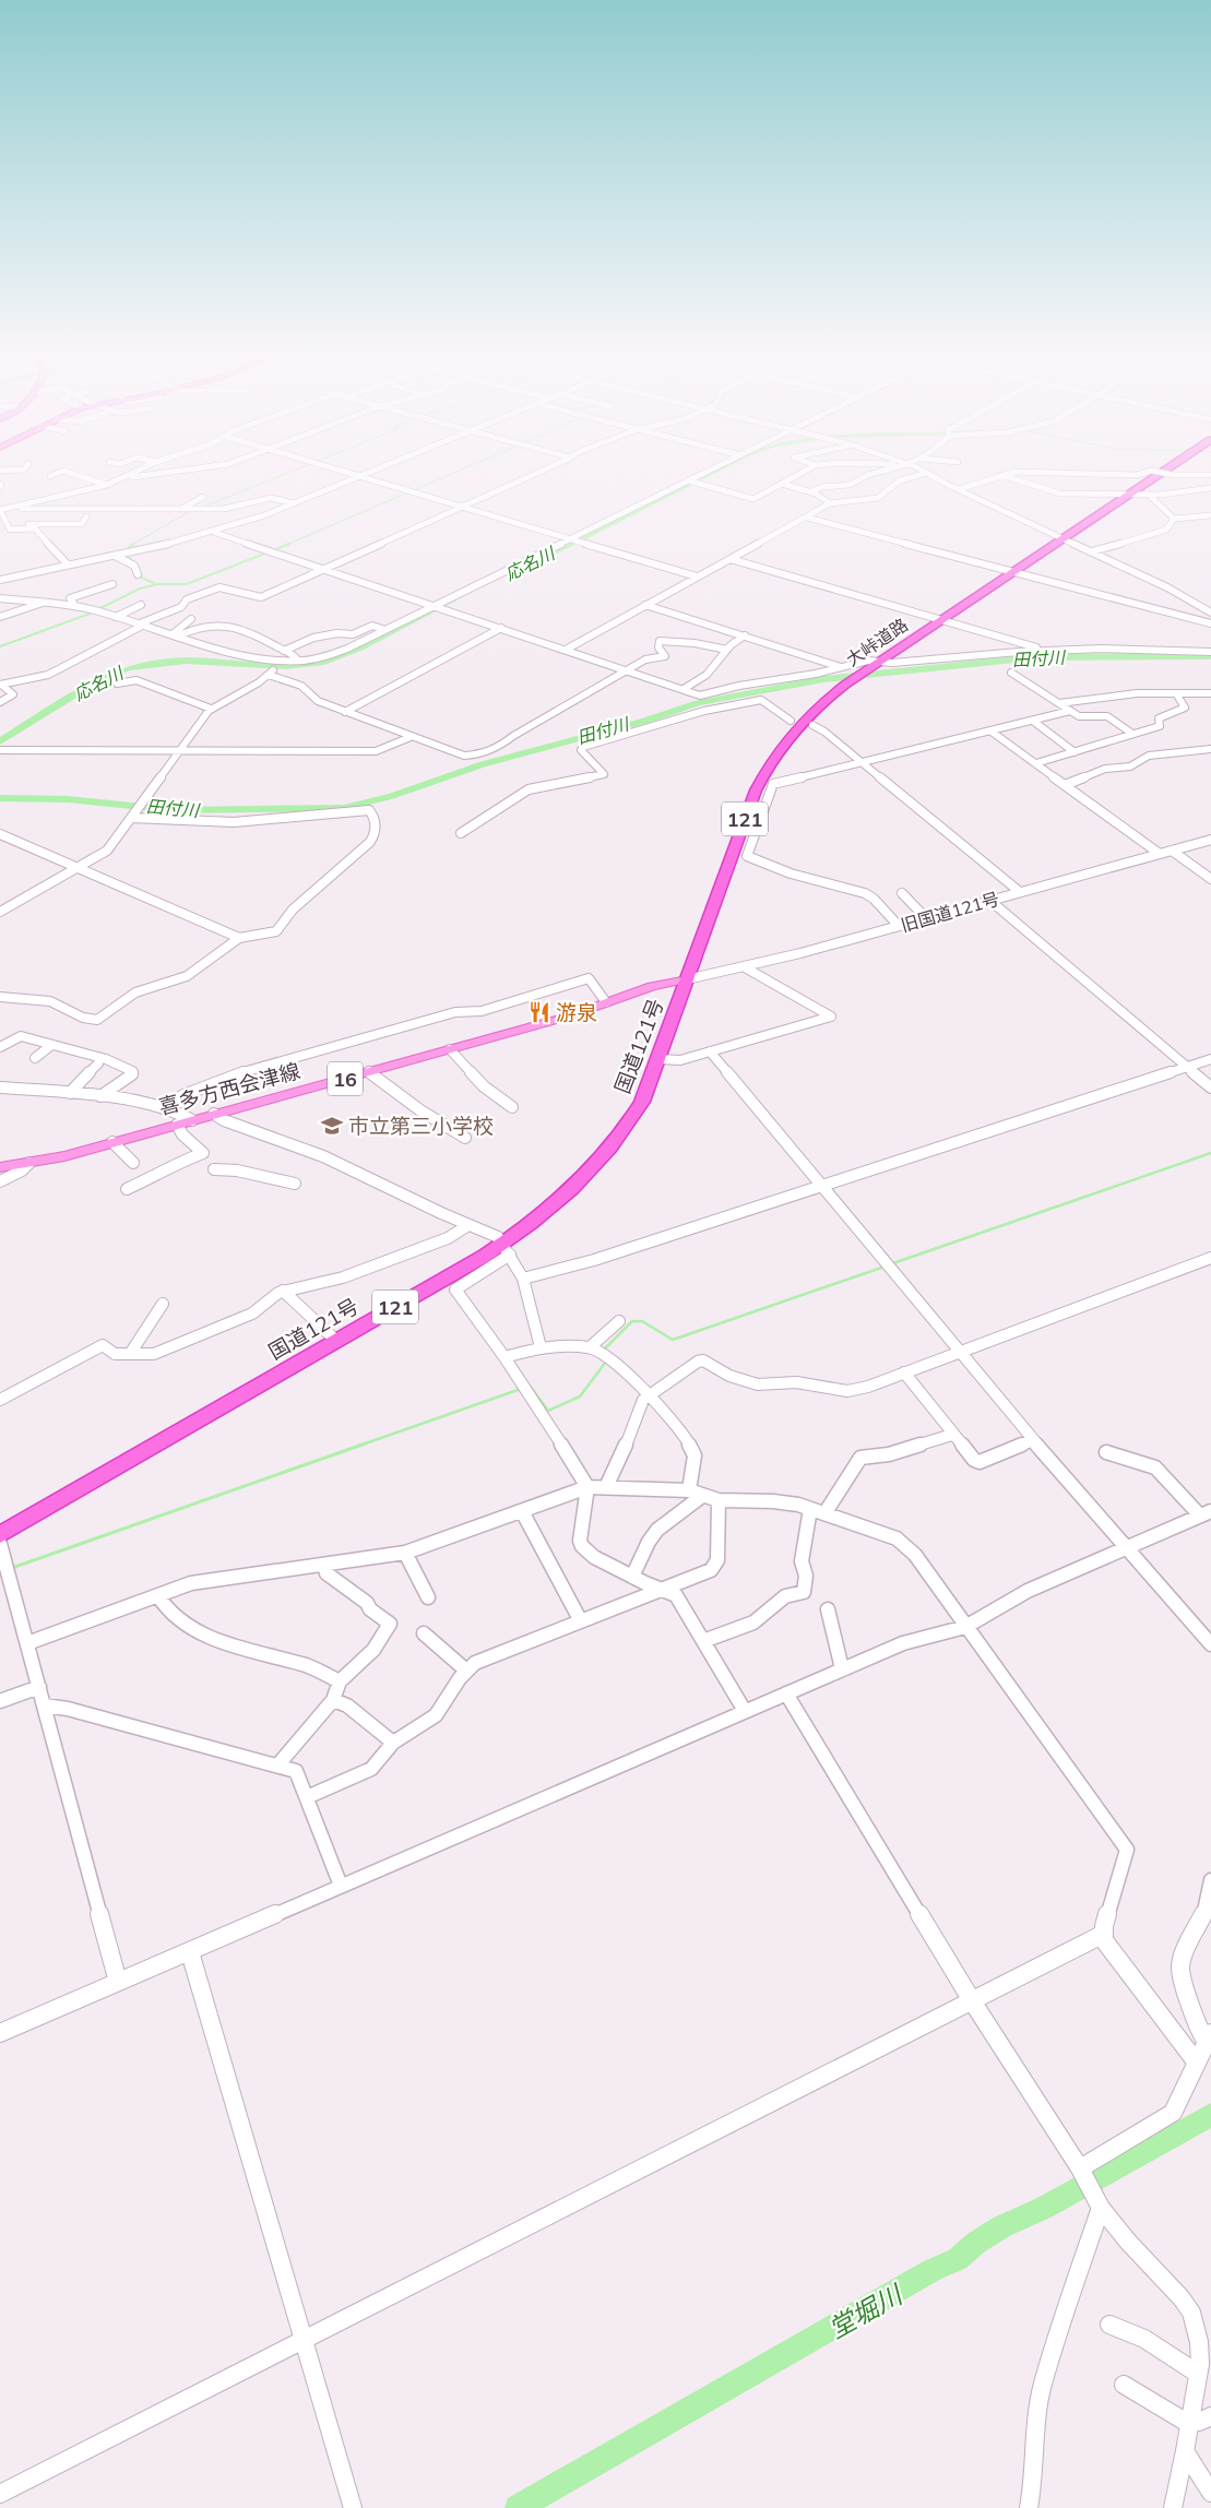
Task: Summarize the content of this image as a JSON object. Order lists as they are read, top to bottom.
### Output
{
  "streets": {
    "highway": ["大峠道路", "121", "国道121号"],
    "main road": ["16", "喜多方西会津線"],
    "street": ["旧国道121号"]
  },
  "crossings": [
    ["大峠道路", "旧国道121号"],
    ["大峠道路", "国道121号"],
    ["大峠道路", "喜多方西会津線"],
    ["旧国道121号", "国道121号"],
    ["旧国道121号", "喜多方西会津線"],
    ["国道121号", "喜多方西会津線"]
  ],
  "water": ["応名川", "田付川", "堂堀川"],
  "places": {
    "restaurant": ["游泉"],
    "school or university": ["市立第三小学校"]
  }
}
